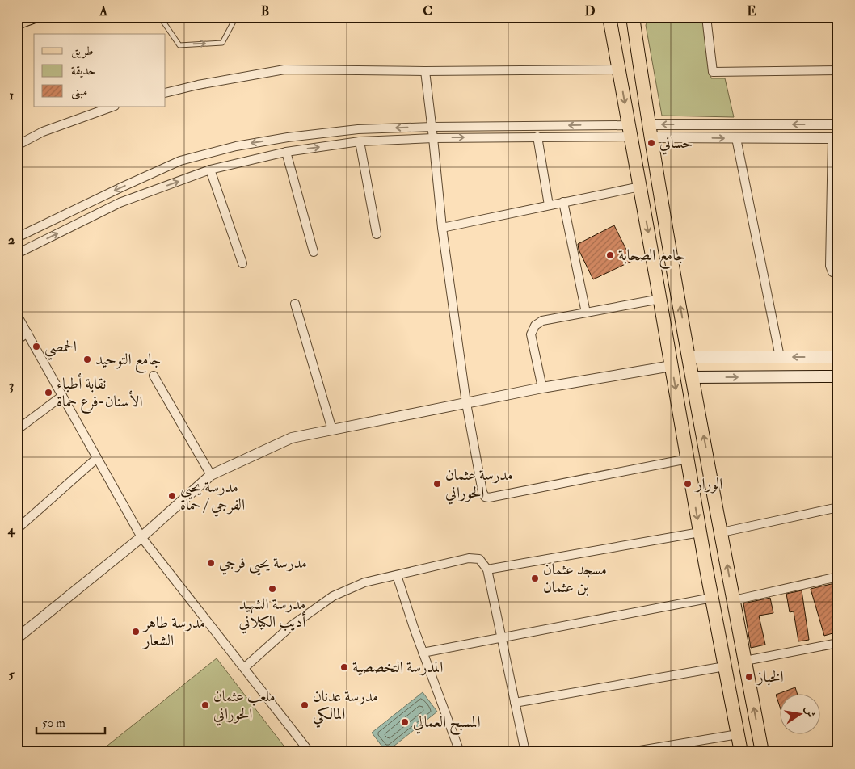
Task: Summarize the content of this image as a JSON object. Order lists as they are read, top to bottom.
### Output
{
  "places": [
    "حساني",
    "جامع الصحابة",
    "الحمصي",
    "جامع التوحيد",
    "نقابة أطباء الأسنان-فرع حماة",
    "مدرسة عثمان الحوراني",
    "الورار",
    "مدرسة يحيى الفرجي / حماة",
    "مدرسة يحيى فرجي",
    "مسجد عثمان بن عثمان",
    "مدرسة الشهيد أديب الكيلاني",
    "مدرسة طاهر الشعار",
    "المدرسة التخصصية",
    "الخباز",
    "ملعب عثمان الحوراني",
    "مدرسة عدنان المالكي",
    "المسبح العمالي"
  ],
  "legend": ["طريق", "حديقة", "مبنى"],
  "scale_bar": "50 m",
  "north": "right",
  "grid": {
    "columns": [
      "A",
      "B",
      "C",
      "D",
      "E"
    ],
    "rows": [
      "1",
      "2",
      "3",
      "4",
      "5"
    ]
  }
}
